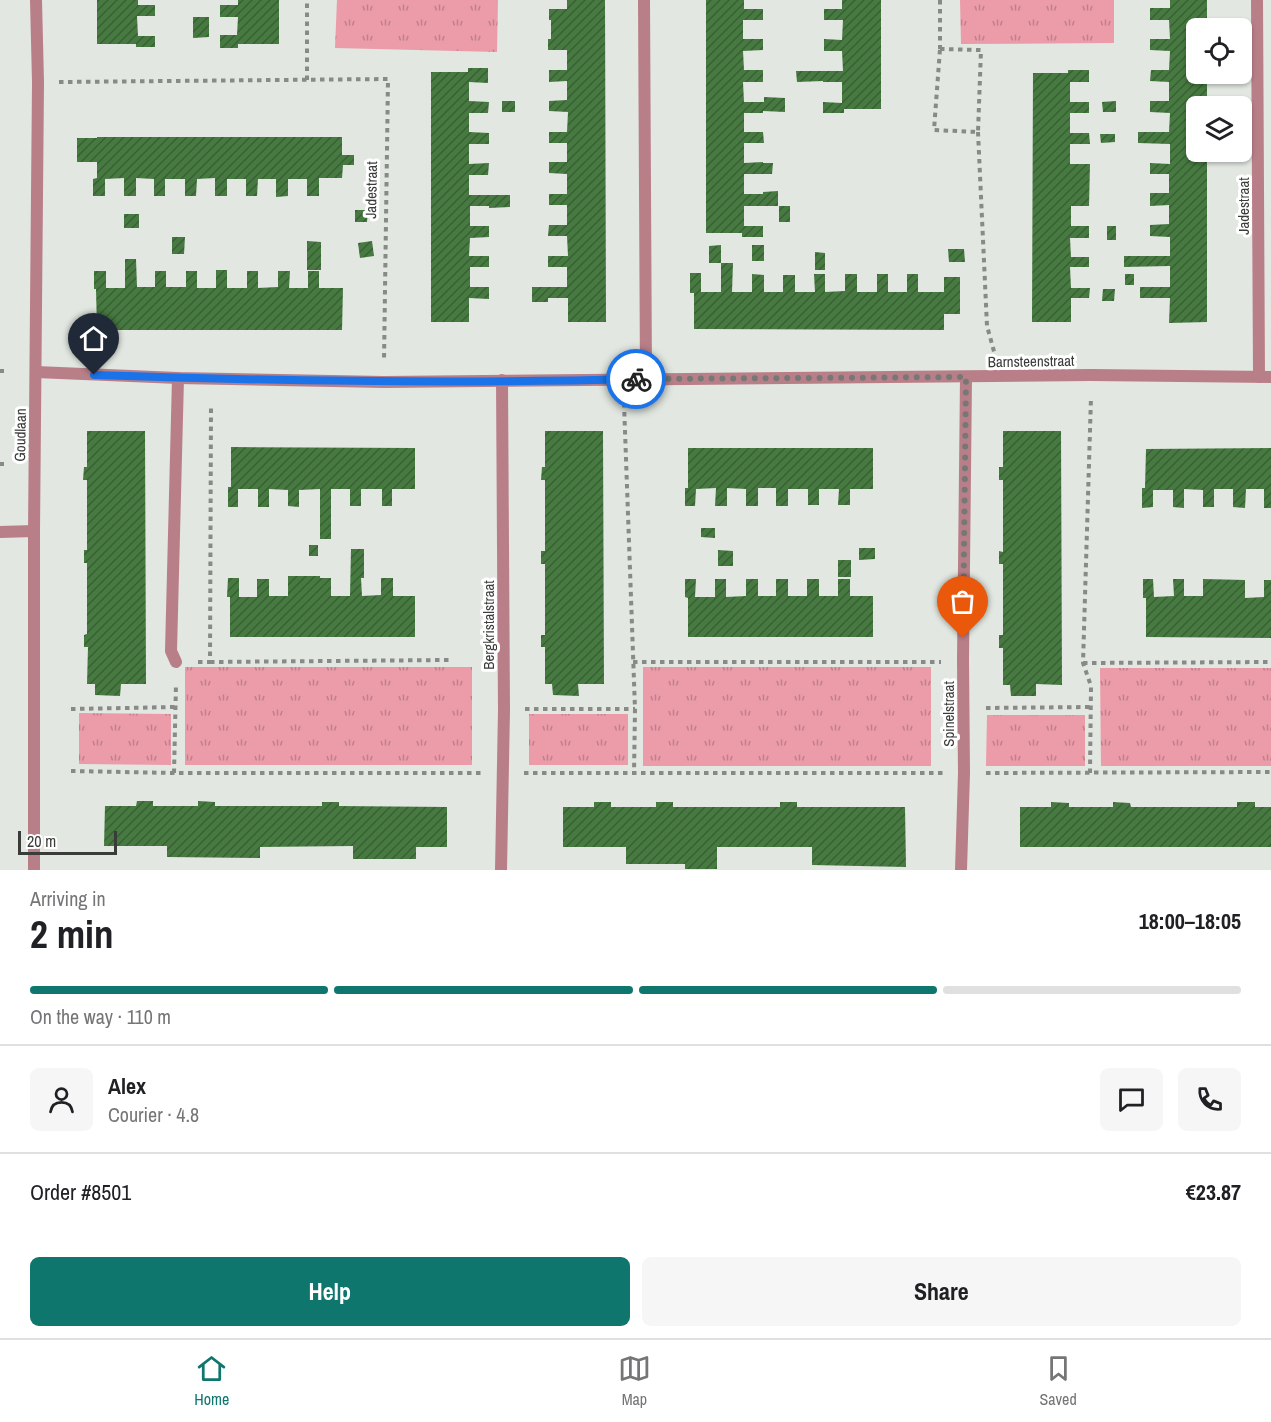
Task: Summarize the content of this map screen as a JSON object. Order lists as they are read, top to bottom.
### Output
{
  "streets": {
    "street": [
      "Jadestraat",
      "Barnsteenstraat",
      "Goudlaan",
      "Bergkristalstraat",
      "Spinelstraat"
    ]
  },
  "crossings": [
    ["Jadestraat", "Barnsteenstraat"],
    ["Jadestraat", "Goudlaan"],
    ["Barnsteenstraat", "Goudlaan"],
    ["Barnsteenstraat", "Bergkristalstraat"],
    ["Barnsteenstraat", "Spinelstraat"]
  ],
  "scale_bar": "20 m",
  "page": {
    "scale": "20 m",
    "heading": ["2 min", "Arriving in", "18:00–18:05"],
    "panel": [
      "Alex",
      "Courier · 4.8",
      "Order #8501",
      "€23.87"
    ],
    "bar": "On the way · 110 m",
    "buttons": ["Help", "Share"],
    "tabs": ["Home", "Map", "Saved"]
  }
}
